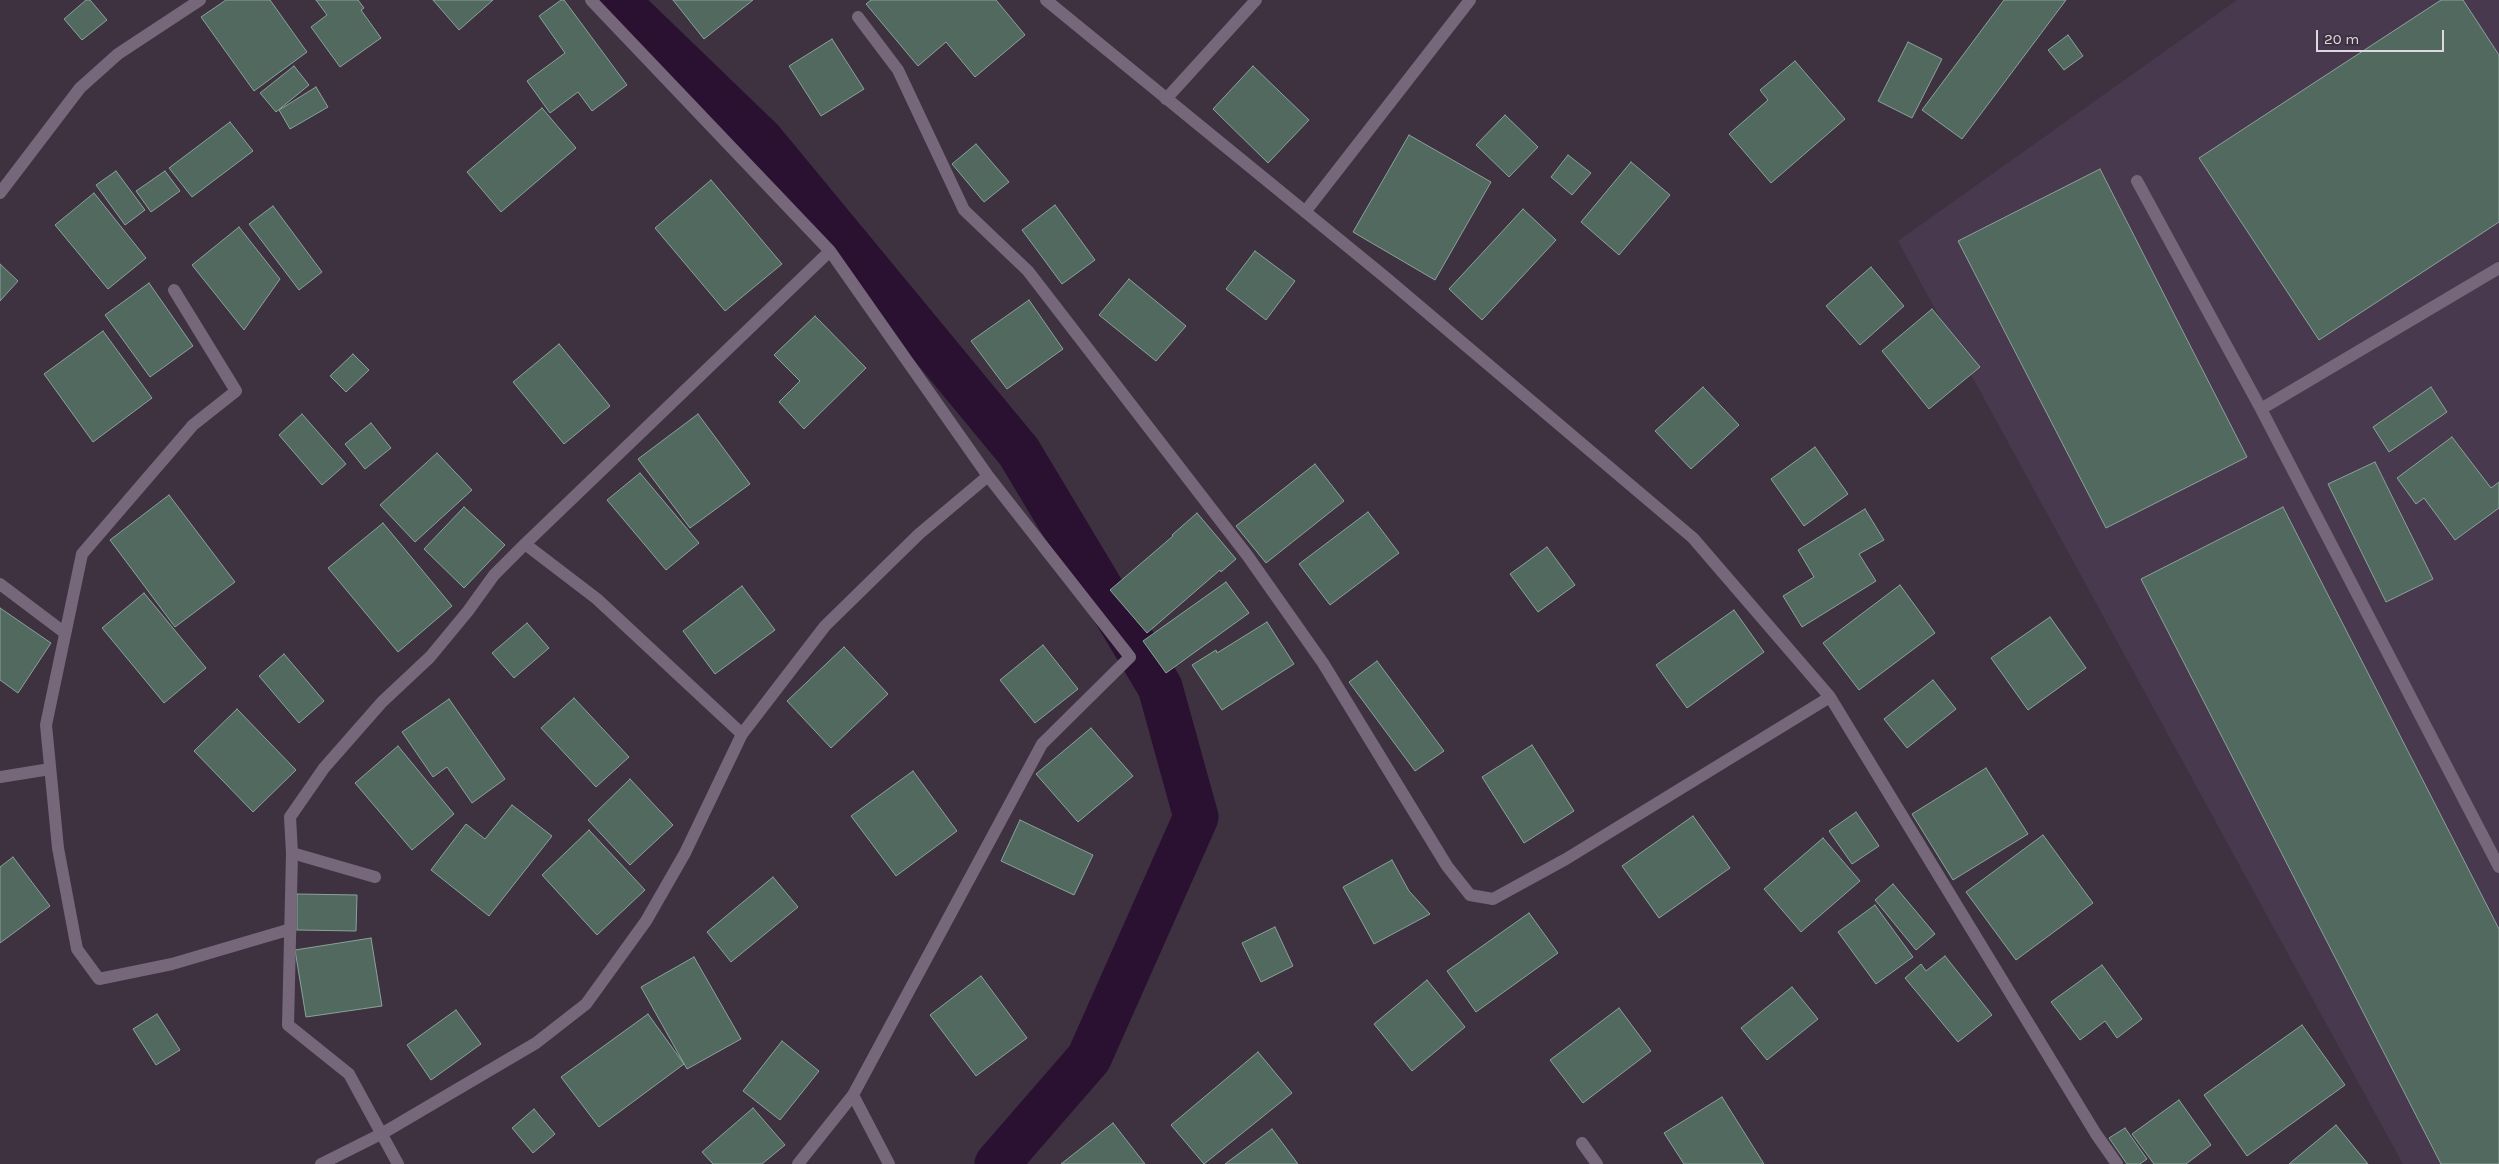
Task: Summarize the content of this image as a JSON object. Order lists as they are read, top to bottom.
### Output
{
  "scale_bar": "20 m"
}
